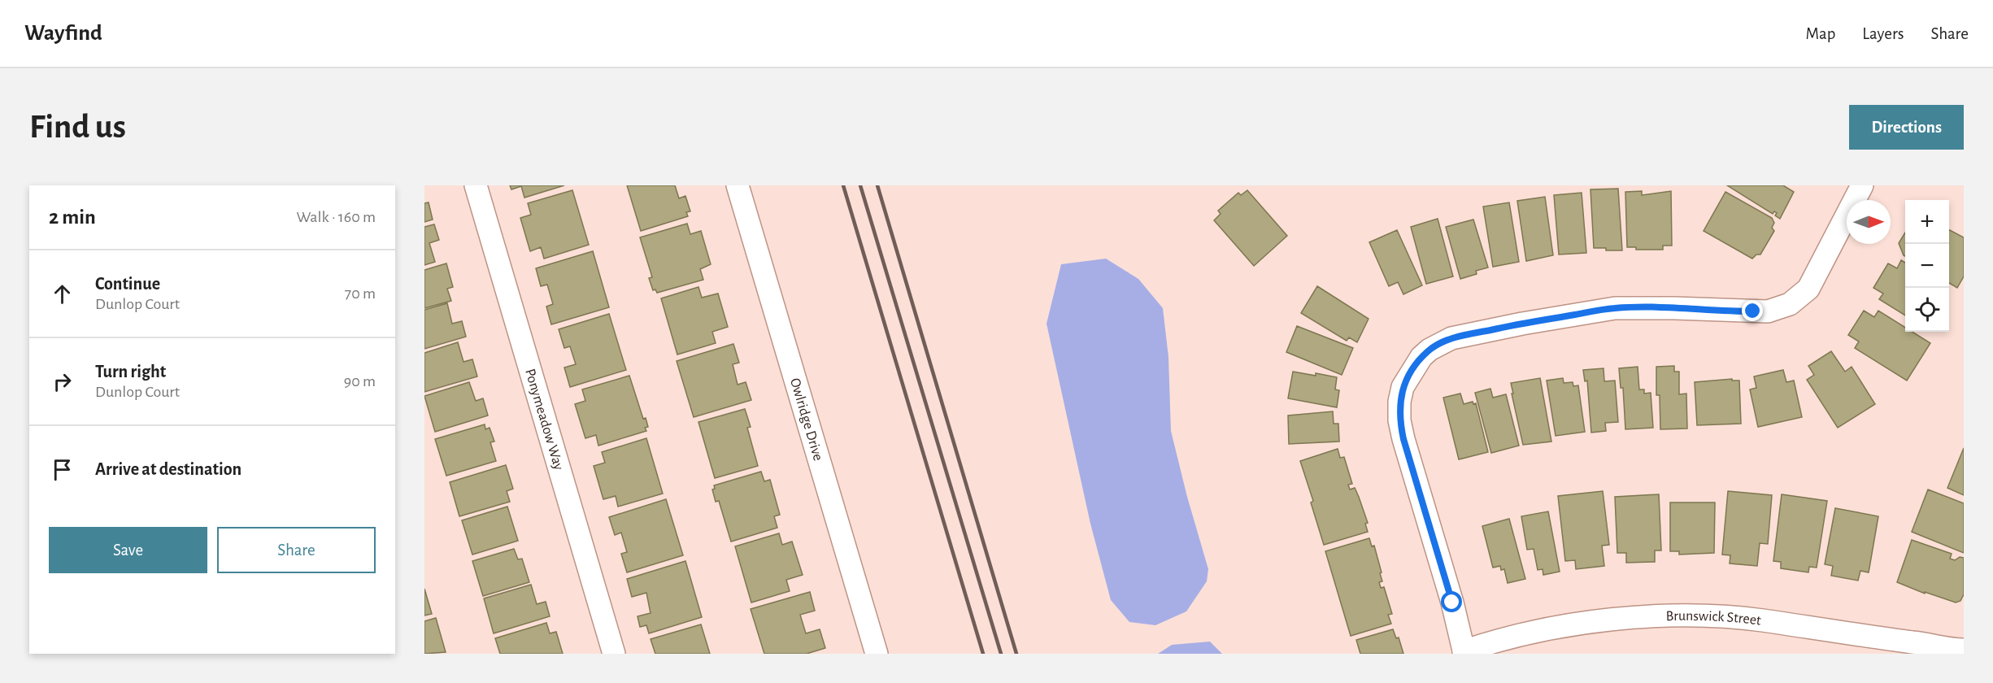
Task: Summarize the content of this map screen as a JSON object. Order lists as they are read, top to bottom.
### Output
{
  "streets": {
    "street": ["Ponymeadow Way", "Owlridge Drive", "Brunswick Street"]
  },
  "north": "right",
  "page": {
    "header": "Wayfind",
    "nav": ["Map", "Layers", "Share"],
    "buttons": [
      "Directions",
      ["Save", "Share"]
    ],
    "title": "Find us",
    "heading": ["2 min", "Walk · 160 m"],
    "map_buttons": ["+", "−"],
    "list": [
      ["Continue", "Dunlop Court", "70 m"],
      ["Turn right", "Dunlop Court", "90 m"],
      "Arrive at destination"
    ]
  }
}
